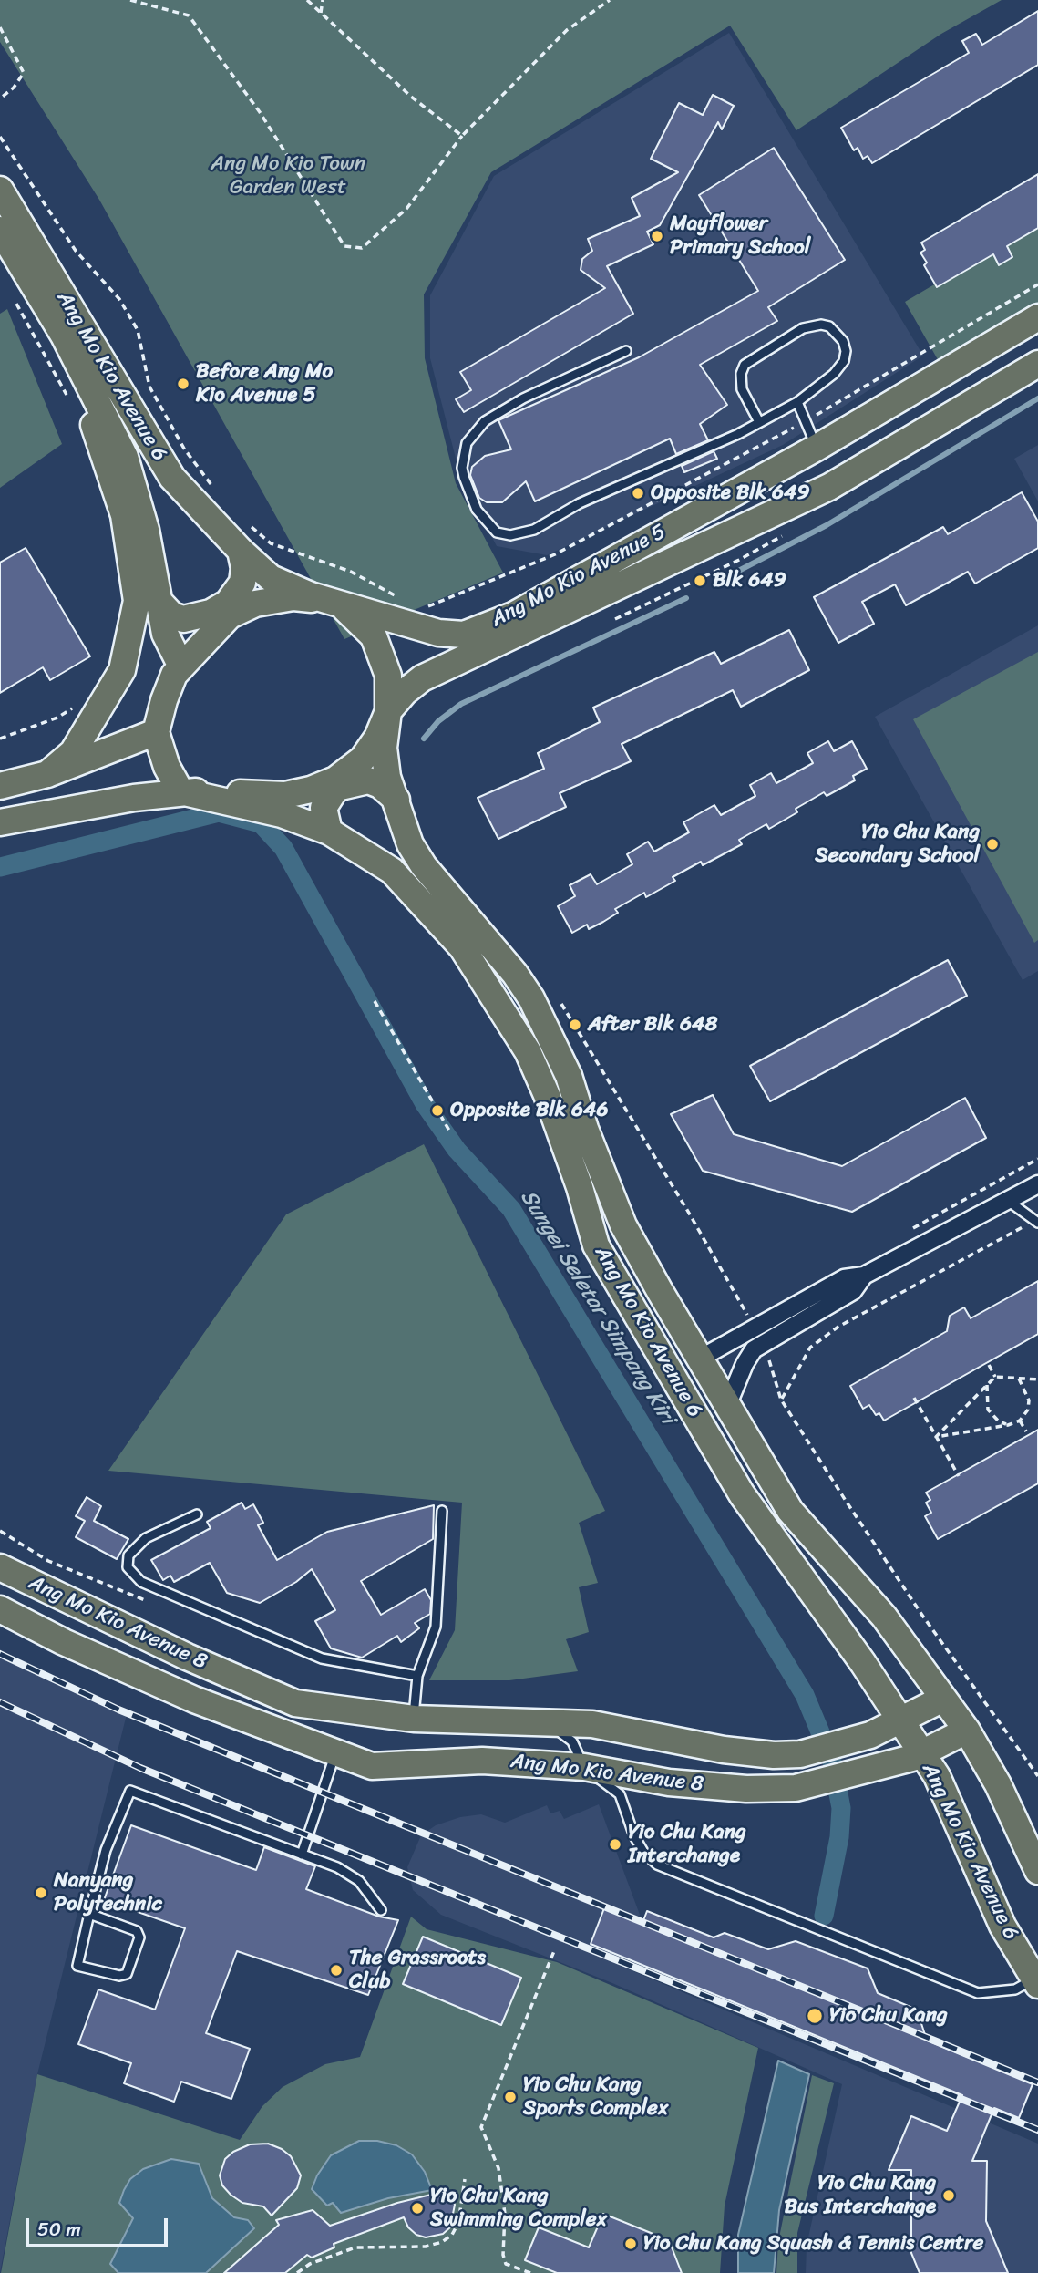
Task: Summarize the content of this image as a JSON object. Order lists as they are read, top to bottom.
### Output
{
  "streets": {
    "main road": ["Ang Mo Kio Avenue 6", "Ang Mo Kio Avenue 5", "Ang Mo Kio Avenue 8"]
  },
  "crossings": [
    ["Ang Mo Kio Avenue 6", "Ang Mo Kio Avenue 5"],
    ["Ang Mo Kio Avenue 6", "Ang Mo Kio Avenue 8"]
  ],
  "water": ["Sungei Seletar Simpang Kiri"],
  "parks": ["Ang Mo Kio Town Garden West"],
  "places": [
    "Mayflower Primary School",
    "Before Ang Mo Kio Avenue 5",
    "Opposite Blk 649",
    "Blk 649",
    "Yio Chu Kang Secondary School",
    "After Blk 648",
    "Opposite Blk 646",
    "Yio Chu Kang Interchange",
    "Nanyang Polytechnic",
    "The Grassroots Club",
    "Yio Chu Kang",
    "Yio Chu Kang Sports Complex",
    "Yio Chu Kang Bus Interchange",
    "Yio Chu Kang Swimming Complex",
    "Yio Chu Kang Squash & Tennis Centre"
  ],
  "scale_bar": "50 m"
}
